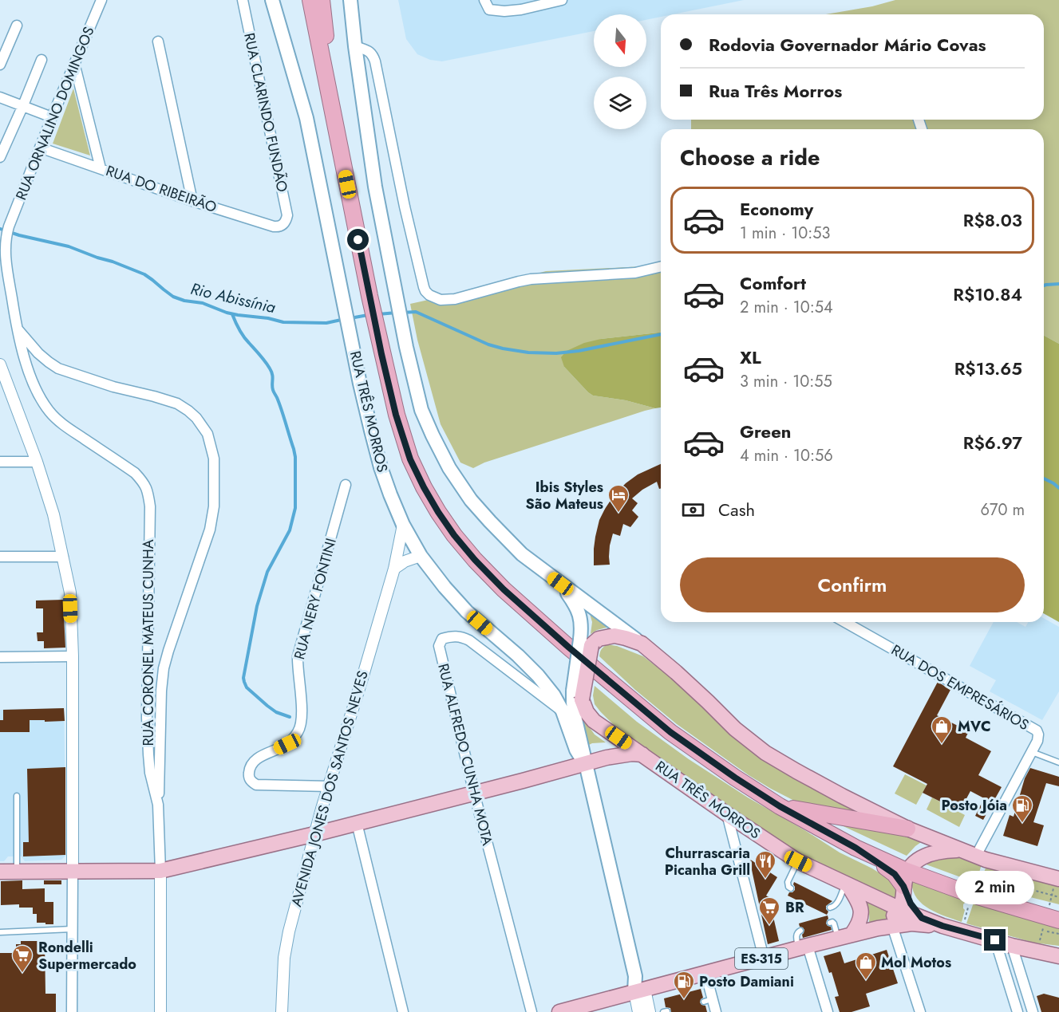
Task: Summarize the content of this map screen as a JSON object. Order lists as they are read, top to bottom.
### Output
{
  "streets": {
    "main road": ["RUA TRÊS MORROS", "ES-315"],
    "street": [
      "RUA CLARINDO FUNDÃO",
      "RUA ORNALINO DOMINGOS",
      "RUA DO RIBEIRÃO",
      "RUA NERY FONTINI",
      "RUA CORONEL MATEUS CUNHA",
      "RUA DOS EMPRESÁRIOS",
      "RUA ALFREDO CUNHA MOTA",
      "AVENIDA JONES DOS SANTOS NEVES"
    ]
  },
  "crossings": [
    ["RUA CLARINDO FUNDÃO", "RUA DO RIBEIRÃO"],
    ["RUA ORNALINO DOMINGOS", "RUA DO RIBEIRÃO"],
    ["RUA ORNALINO DOMINGOS", "RUA CORONEL MATEUS CUNHA"],
    ["RUA TRÊS MORROS", "RUA ALFREDO CUNHA MOTA"],
    ["RUA TRÊS MORROS", "AVENIDA JONES DOS SANTOS NEVES"],
    ["RUA TRÊS MORROS", "ES-315"],
    ["RUA NERY FONTINI", "AVENIDA JONES DOS SANTOS NEVES"]
  ],
  "water": ["Rio Abissínia"],
  "places": {
    "hotel": ["Ibis Styles São Mateus"],
    "shop": ["MVC", "Mol Motos"],
    "fuel station": ["Posto Jóia", "Posto Damiani"],
    "restaurant": ["Churrascaria Picanha Grill"],
    "supermarket": ["BR", "Rondelli Supermercado"]
  },
  "north": "bottom",
  "page": {
    "banner": ["Rodovia Governador Mário Covas", "Rua Três Morros"],
    "heading": "Choose a ride",
    "list": [
      {
        "name": "Economy",
        "note": "1 min · 10:53",
        "value": "R$8.03"
      },
      {
        "name": "Comfort",
        "note": "2 min · 10:54",
        "value": "R$10.84"
      },
      {
        "name": "XL",
        "note": "3 min · 10:55",
        "value": "R$13.65"
      },
      {
        "name": "Green",
        "note": "4 min · 10:56",
        "value": "R$6.97"
      }
    ],
    "pay": ["Cash", "670 m"],
    "buttons": "Confirm",
    "bubble": "2 min"
  }
}
